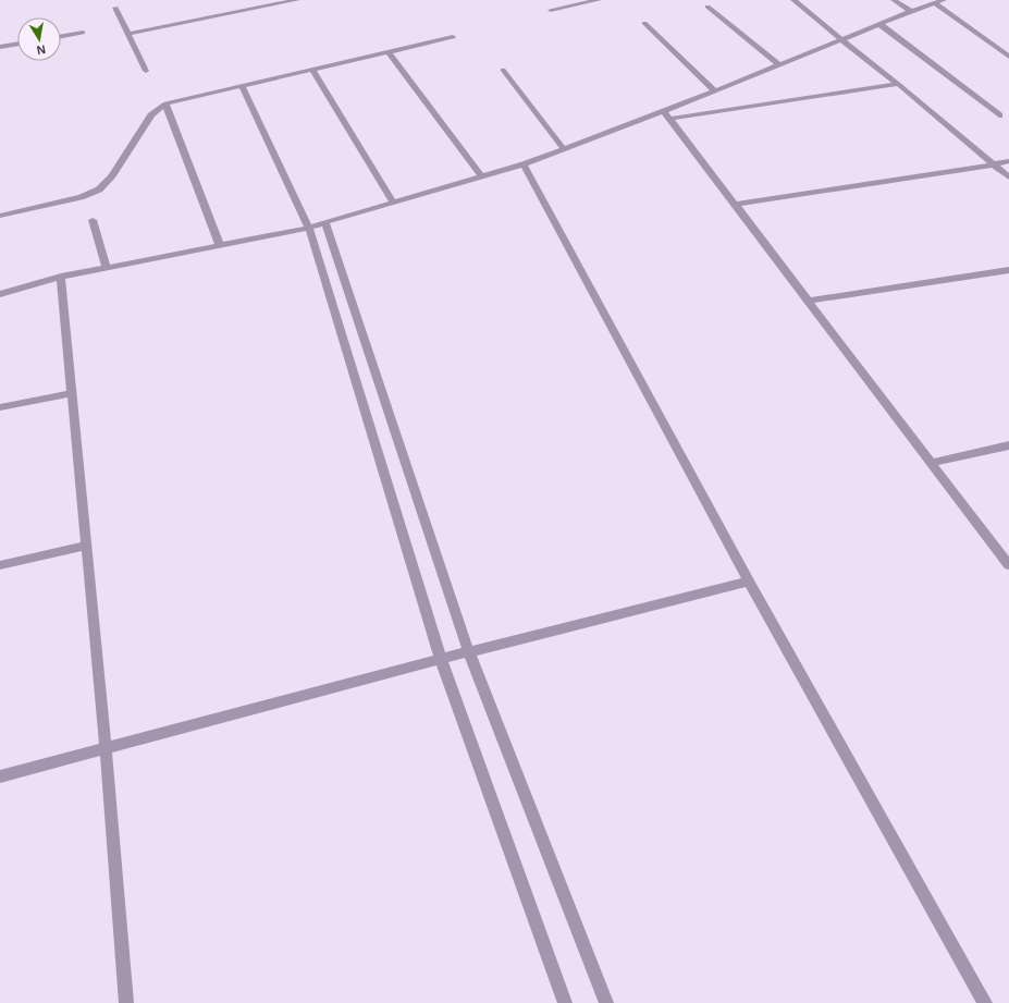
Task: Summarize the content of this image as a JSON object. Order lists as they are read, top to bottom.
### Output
{
  "north": "bottom"
}
